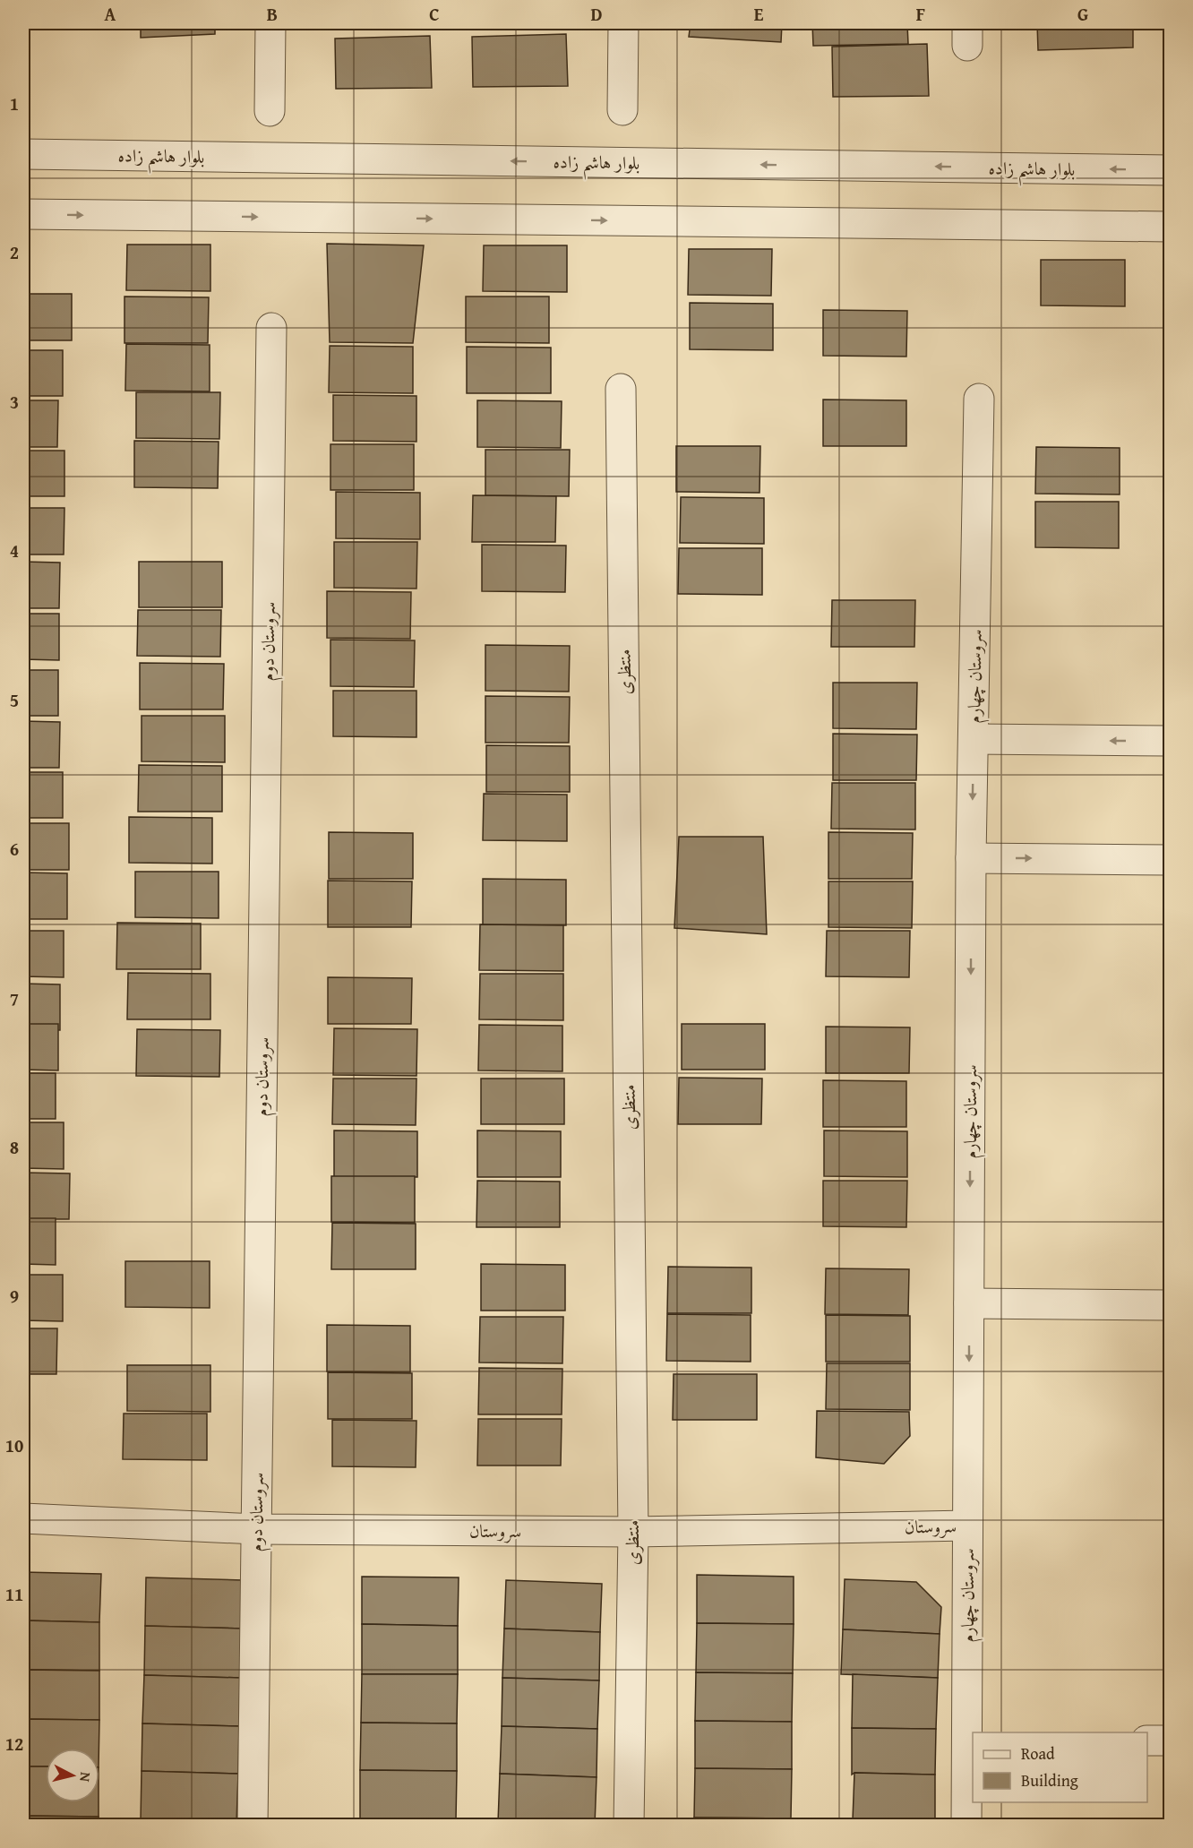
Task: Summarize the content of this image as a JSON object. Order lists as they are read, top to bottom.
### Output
{
  "streets": {
    "street": [
      "بلوار هاشم زاده",
      "سروستان دوم",
      "منتظری",
      "سروستان چهارم",
      "سروستان"
    ]
  },
  "crossings": [
    ["سروستان دوم", "سروستان"],
    ["منتظری", "سروستان"],
    ["سروستان چهارم", "سروستان"]
  ],
  "one_way": ["سروستان چهارم"],
  "legend": ["Road", "Building"],
  "north": "right",
  "grid": {
    "columns": [
      "A",
      "B",
      "C",
      "D",
      "E",
      "F",
      "G"
    ],
    "rows": [
      "1",
      "2",
      "3",
      "4",
      "5",
      "6",
      "7",
      "8",
      "9",
      "10",
      "11",
      "12"
    ]
  }
}
